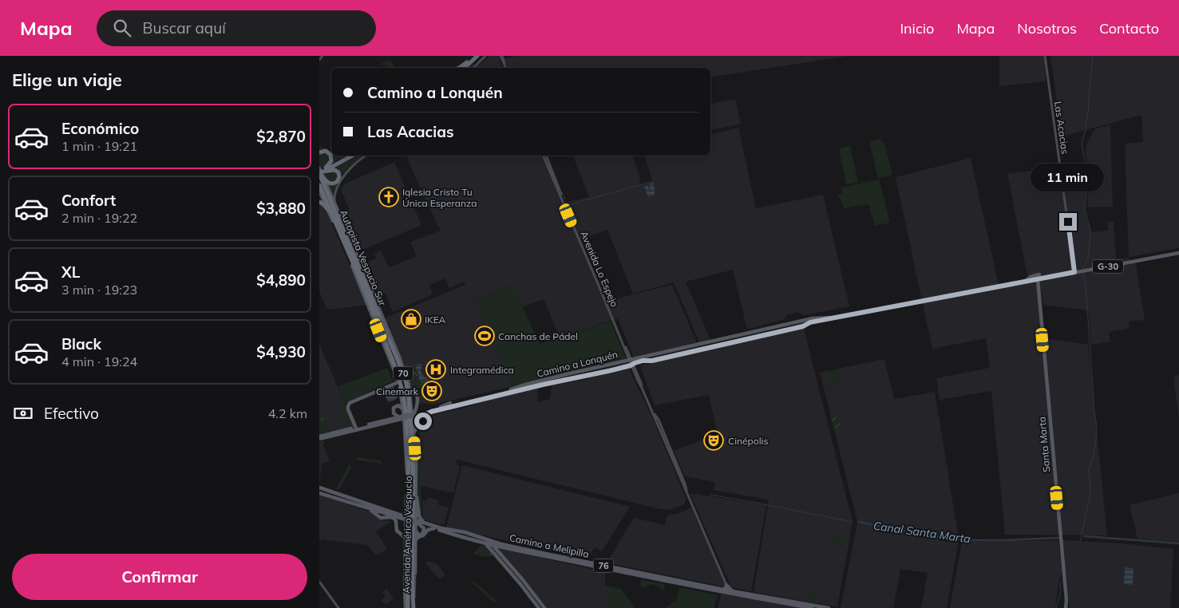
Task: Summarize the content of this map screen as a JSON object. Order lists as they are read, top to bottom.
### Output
{
  "streets": {
    "highway": ["Autopista Vespucio Sur", "70"],
    "main road": [
      "Las Acacias",
      "G-30",
      "Avenida Lo Espejo",
      "Camino a Lonquén",
      "Santa Marta",
      "Avenida Américo Vespucio",
      "Camino a Melipilla",
      "76"
    ]
  },
  "crossings": [
    ["Las Acacias", "Camino a Lonquén"],
    ["Autopista Vespucio Sur", "Avenida Américo Vespucio"],
    ["Avenida Lo Espejo", "Camino a Lonquén"],
    ["Camino a Lonquén", "Santa Marta"],
    ["Camino a Lonquén", "Avenida Américo Vespucio"]
  ],
  "water": ["Canal Santa Marta"],
  "places": {
    "church": ["Iglesia Cristo Tu Única Esperanza"],
    "shop": ["IKEA"],
    "sports": ["Canchas de Pádel"],
    "hospital": ["Integramédica"],
    "theatre": ["Cinemark", "Cinépolis"]
  },
  "page": {
    "header": "Mapa",
    "search": "Buscar aquí",
    "nav": [
      "Inicio",
      "Mapa",
      "Nosotros",
      "Contacto"
    ],
    "heading": "Elige un viaje",
    "banner": ["Camino a Lonquén", "Las Acacias"],
    "list": [
      {
        "name": "Económico",
        "note": "1 min · 19:21",
        "value": "$2,870"
      },
      {
        "name": "Confort",
        "note": "2 min · 19:22",
        "value": "$3,880"
      },
      {
        "name": "XL",
        "note": "3 min · 19:23",
        "value": "$4,890"
      },
      {
        "name": "Black",
        "note": "4 min · 19:24",
        "value": "$4,930"
      }
    ],
    "bubble": "11 min",
    "pay": ["Efectivo", "4.2 km"],
    "buttons": "Confirmar"
  }
}
